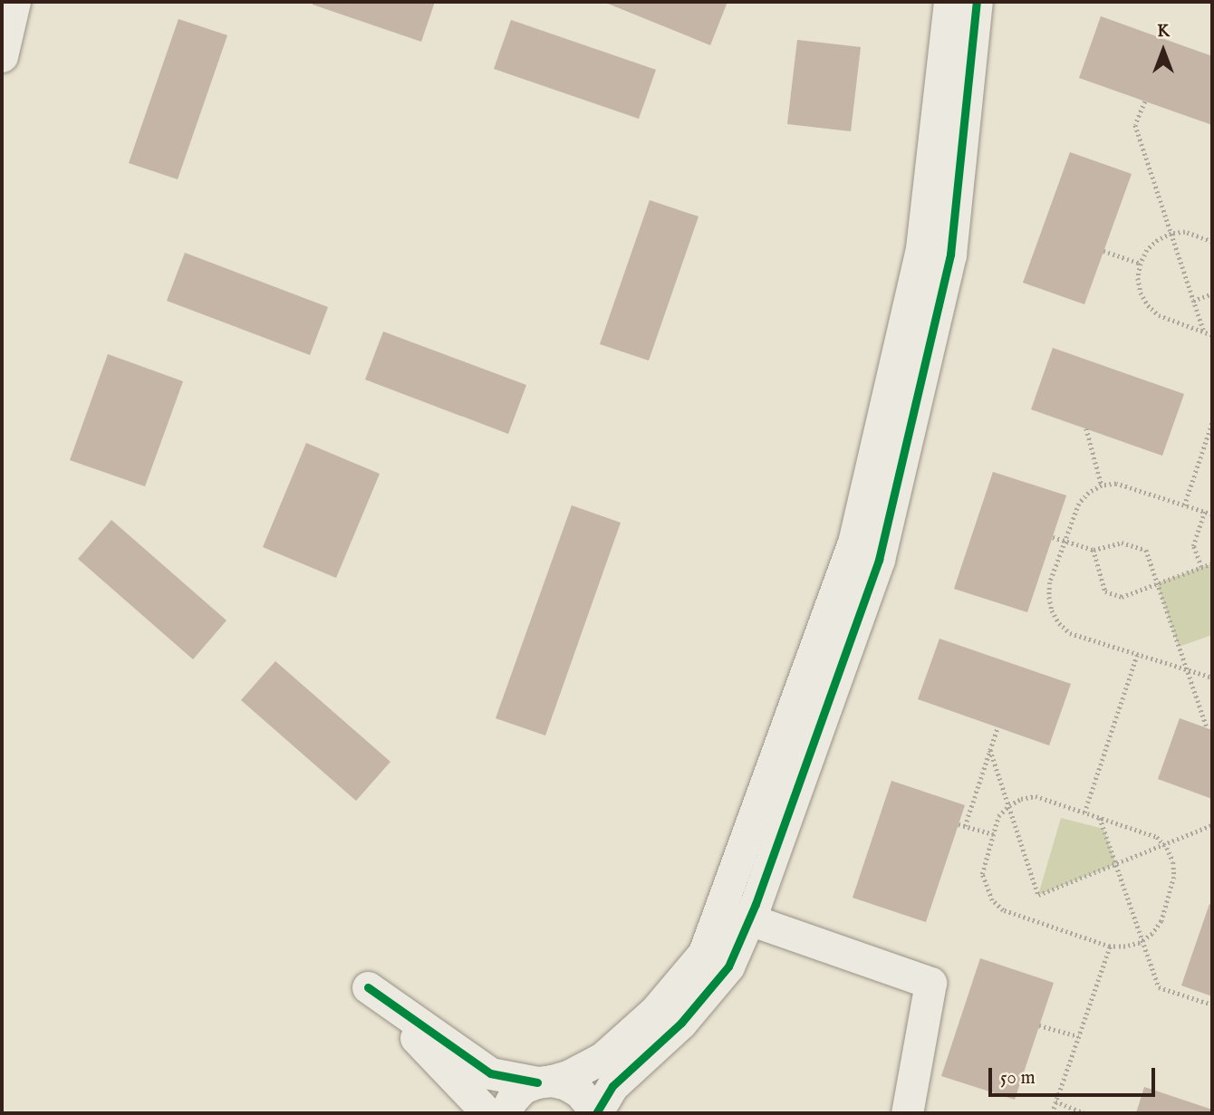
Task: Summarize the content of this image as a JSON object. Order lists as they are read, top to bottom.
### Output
{
  "scale_bar": "50 m",
  "north": "top"
}
